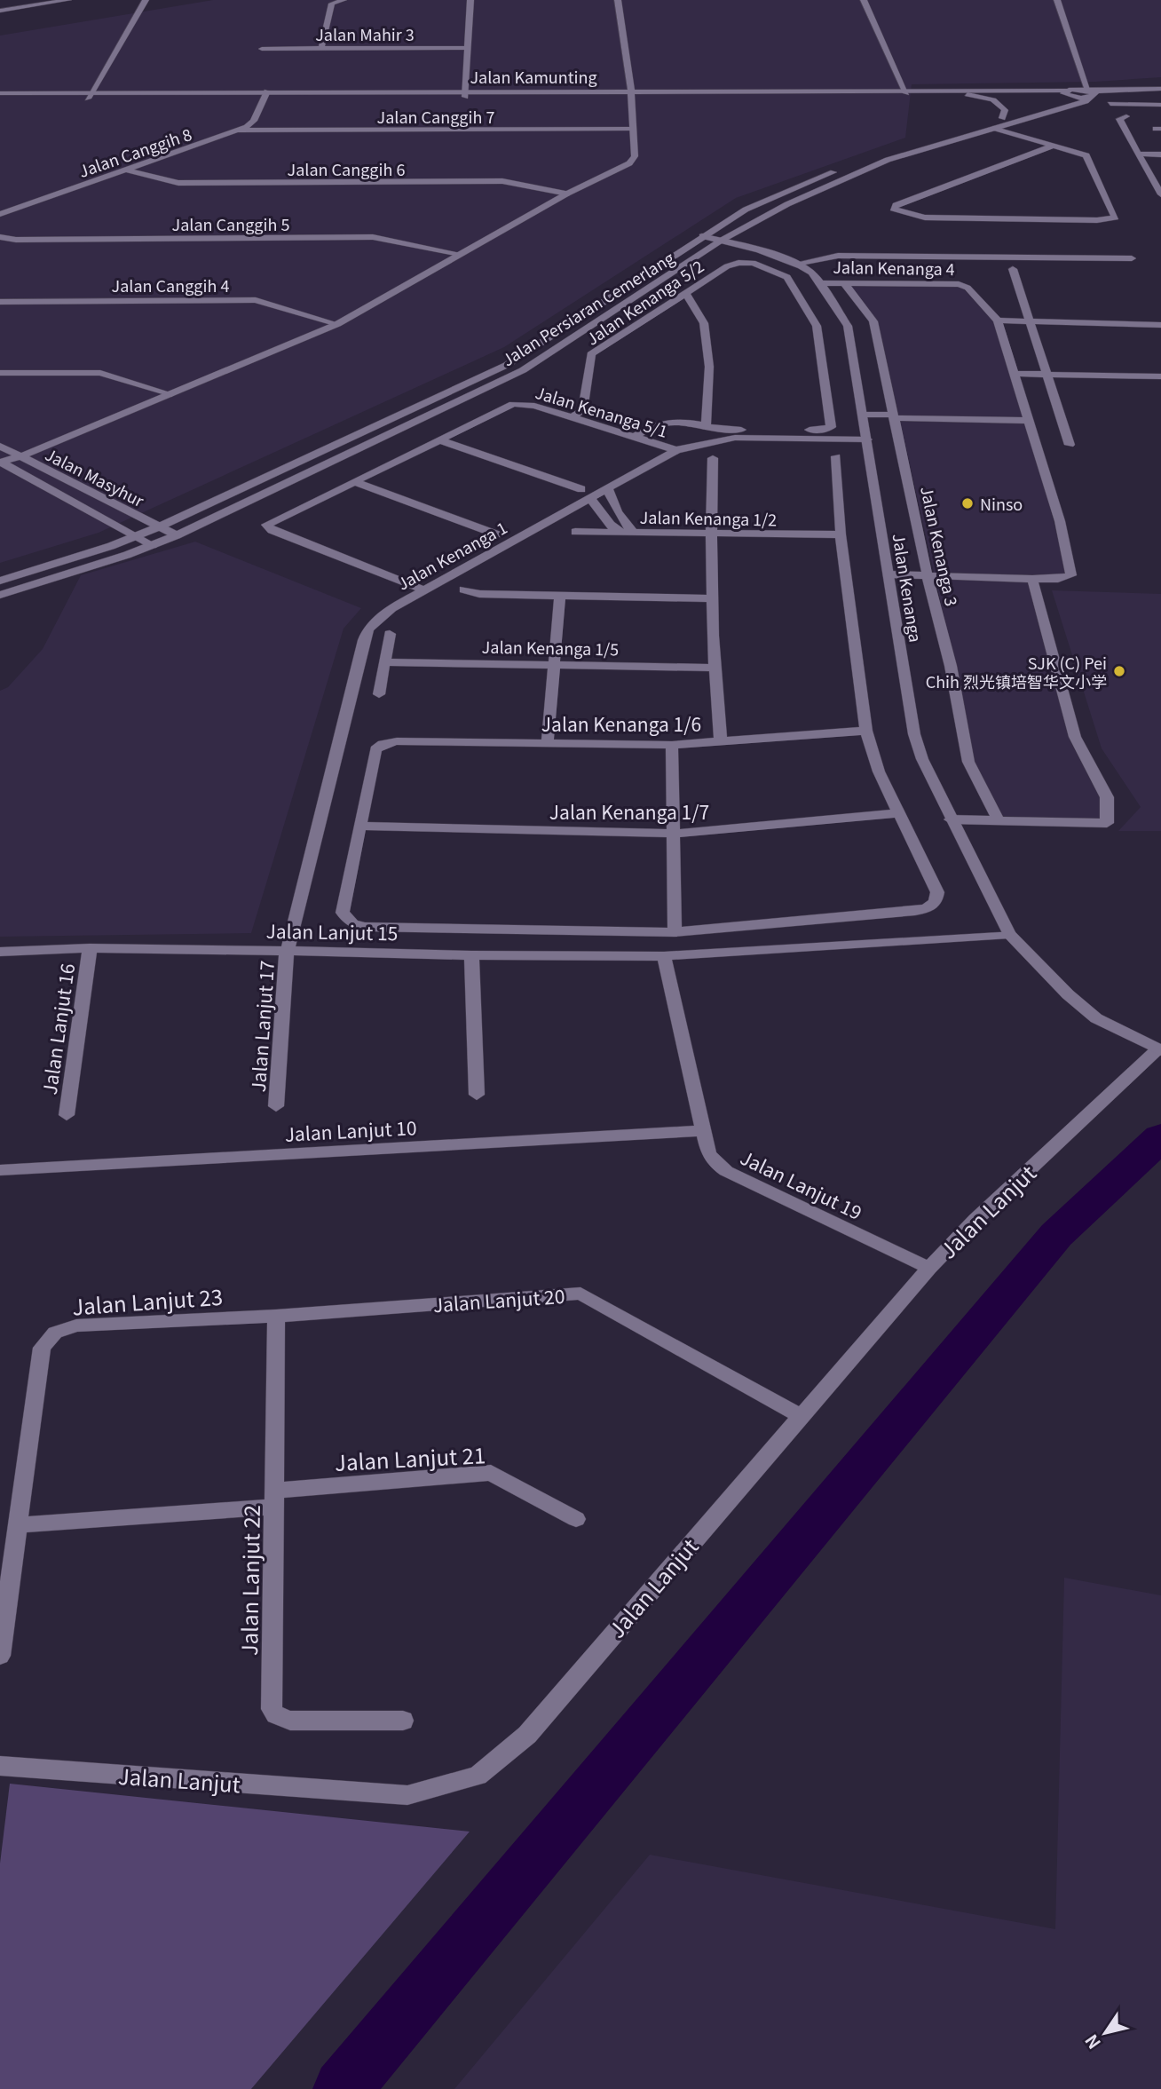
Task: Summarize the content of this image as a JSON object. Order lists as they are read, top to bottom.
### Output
{
  "streets": {
    "street": [
      "Jalan Mahir 3",
      "Jalan Kamunting",
      "Jalan Canggih 7",
      "Jalan Canggih 8",
      "Jalan Canggih 6",
      "Jalan Canggih 5",
      "Jalan Kenanga 4",
      "Jalan Canggih 4",
      "Jalan Kenanga 5/2",
      "Jalan Persiaran Cemerlang",
      "Jalan Kenanga 5/1",
      "Jalan Masyhur",
      "Jalan Kenanga 1/2",
      "Jalan Kenanga 3",
      "Jalan Kenanga 1",
      "Jalan Kenanga",
      "Jalan Kenanga 1/5",
      "Jalan Kenanga 1/6",
      "Jalan Kenanga 1/7",
      "Jalan Lanjut 15",
      "Jalan Lanjut 17",
      "Jalan Lanjut 16",
      "Jalan Lanjut 10",
      "Jalan Lanjut 19",
      "Jalan Lanjut",
      "Jalan Lanjut 20",
      "Jalan Lanjut 23",
      "Jalan Lanjut 21",
      "Jalan Lanjut 22"
    ]
  },
  "crossings": [
    ["Jalan Kamunting", "Jalan Canggih 8"],
    ["Jalan Canggih 7", "Jalan Canggih 8"],
    ["Jalan Canggih 8", "Jalan Canggih 6"],
    ["Jalan Kenanga 4", "Jalan Kenanga 3"],
    ["Jalan Kenanga 4", "Jalan Kenanga"],
    ["Jalan Kenanga 5/2", "Jalan Kenanga 5/1"],
    ["Jalan Persiaran Cemerlang", "Jalan Masyhur"],
    ["Jalan Persiaran Cemerlang", "Jalan Kenanga"],
    ["Jalan Kenanga 5/1", "Jalan Kenanga 1"],
    ["Jalan Kenanga 1", "Jalan Kenanga"],
    ["Jalan Kenanga 1", "Jalan Lanjut 15"],
    ["Jalan Kenanga 1", "Jalan Lanjut 17"],
    ["Jalan Kenanga", "Jalan Lanjut 15"],
    ["Jalan Kenanga", "Jalan Lanjut"],
    ["Jalan Kenanga 1/6", "Jalan Kenanga 1/7"],
    ["Jalan Lanjut 15", "Jalan Lanjut 17"],
    ["Jalan Lanjut 15", "Jalan Lanjut 16"],
    ["Jalan Lanjut 15", "Jalan Lanjut 19"],
    ["Jalan Lanjut 10", "Jalan Lanjut 19"],
    ["Jalan Lanjut 19", "Jalan Lanjut"],
    ["Jalan Lanjut", "Jalan Lanjut 20"],
    ["Jalan Lanjut 20", "Jalan Lanjut 23"],
    ["Jalan Lanjut 20", "Jalan Lanjut 22"],
    ["Jalan Lanjut 23", "Jalan Lanjut 21"],
    ["Jalan Lanjut 23", "Jalan Lanjut 22"],
    ["Jalan Lanjut 21", "Jalan Lanjut 22"]
  ],
  "places": ["Ninso", "SJK (C) Pei Chih 烈光镇培智华文小学"],
  "north": "bottom left"
}
